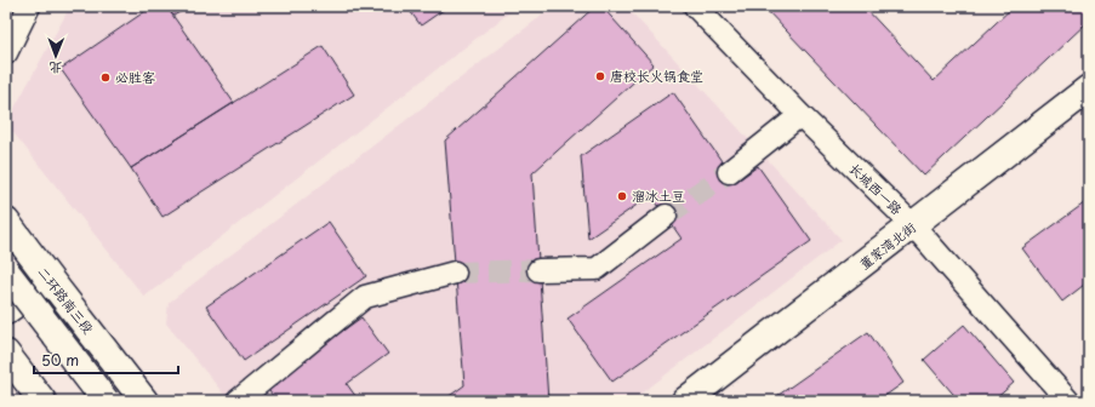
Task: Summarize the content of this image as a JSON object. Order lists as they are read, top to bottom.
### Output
{
  "streets": {
    "main road": ["董家湾北街", "二环路南三段"],
    "street": ["长城西一路"]
  },
  "crossings": [
    ["长城西一路", "董家湾北街"]
  ],
  "places": ["唐校长火锅食堂", "必胜客", "溜冰土豆"],
  "scale_bar": "50 m",
  "north": "bottom"
}
